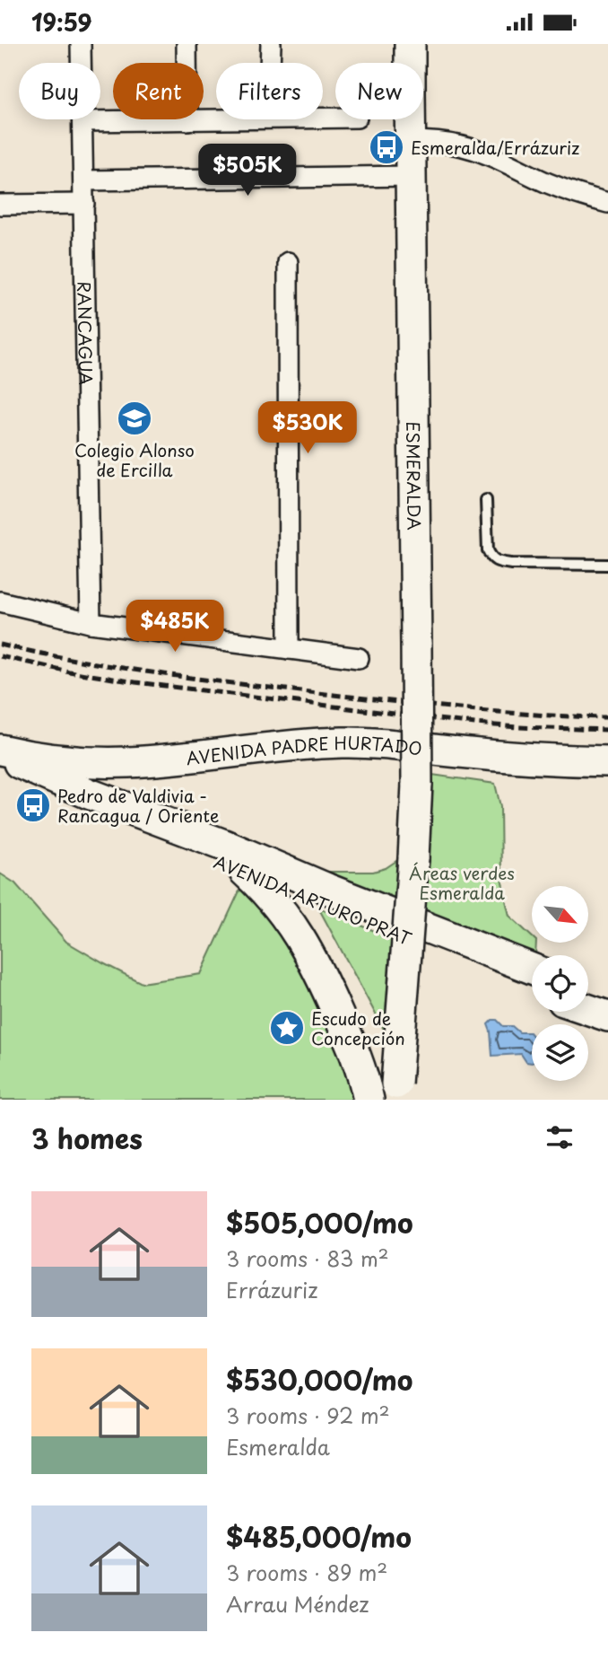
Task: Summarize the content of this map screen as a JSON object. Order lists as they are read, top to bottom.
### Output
{
  "streets": {
    "main road": ["ESMERALDA", "AVENIDA PADRE HURTADO", "AVENIDA ARTURO PRAT"],
    "street": ["RANCAGUA"]
  },
  "parks": ["Áreas verdes Esmeralda"],
  "places": {
    "bus stop": ["Esmeralda/Errázuriz", "Pedro de Valdivia - Rancagua / Oriente"],
    "school or university": ["Colegio Alonso de Ercilla"],
    "place": ["Escudo de Concepción"]
  },
  "north": "bottom right",
  "page": {
    "status": "19:59",
    "chip": [
      "Buy",
      "Rent",
      "Filters",
      "New"
    ],
    "price": ["$505K", "$530K", "$485K"],
    "heading": "3 homes",
    "list": [
      {
        "name": "$505,000/mo",
        "note": "3 rooms · 83 m² · Errázuriz"
      },
      {
        "name": "$530,000/mo",
        "note": "3 rooms · 92 m² · Esmeralda"
      },
      {
        "name": "$485,000/mo",
        "note": "3 rooms · 89 m² · Arrau Méndez"
      }
    ]
  }
}
